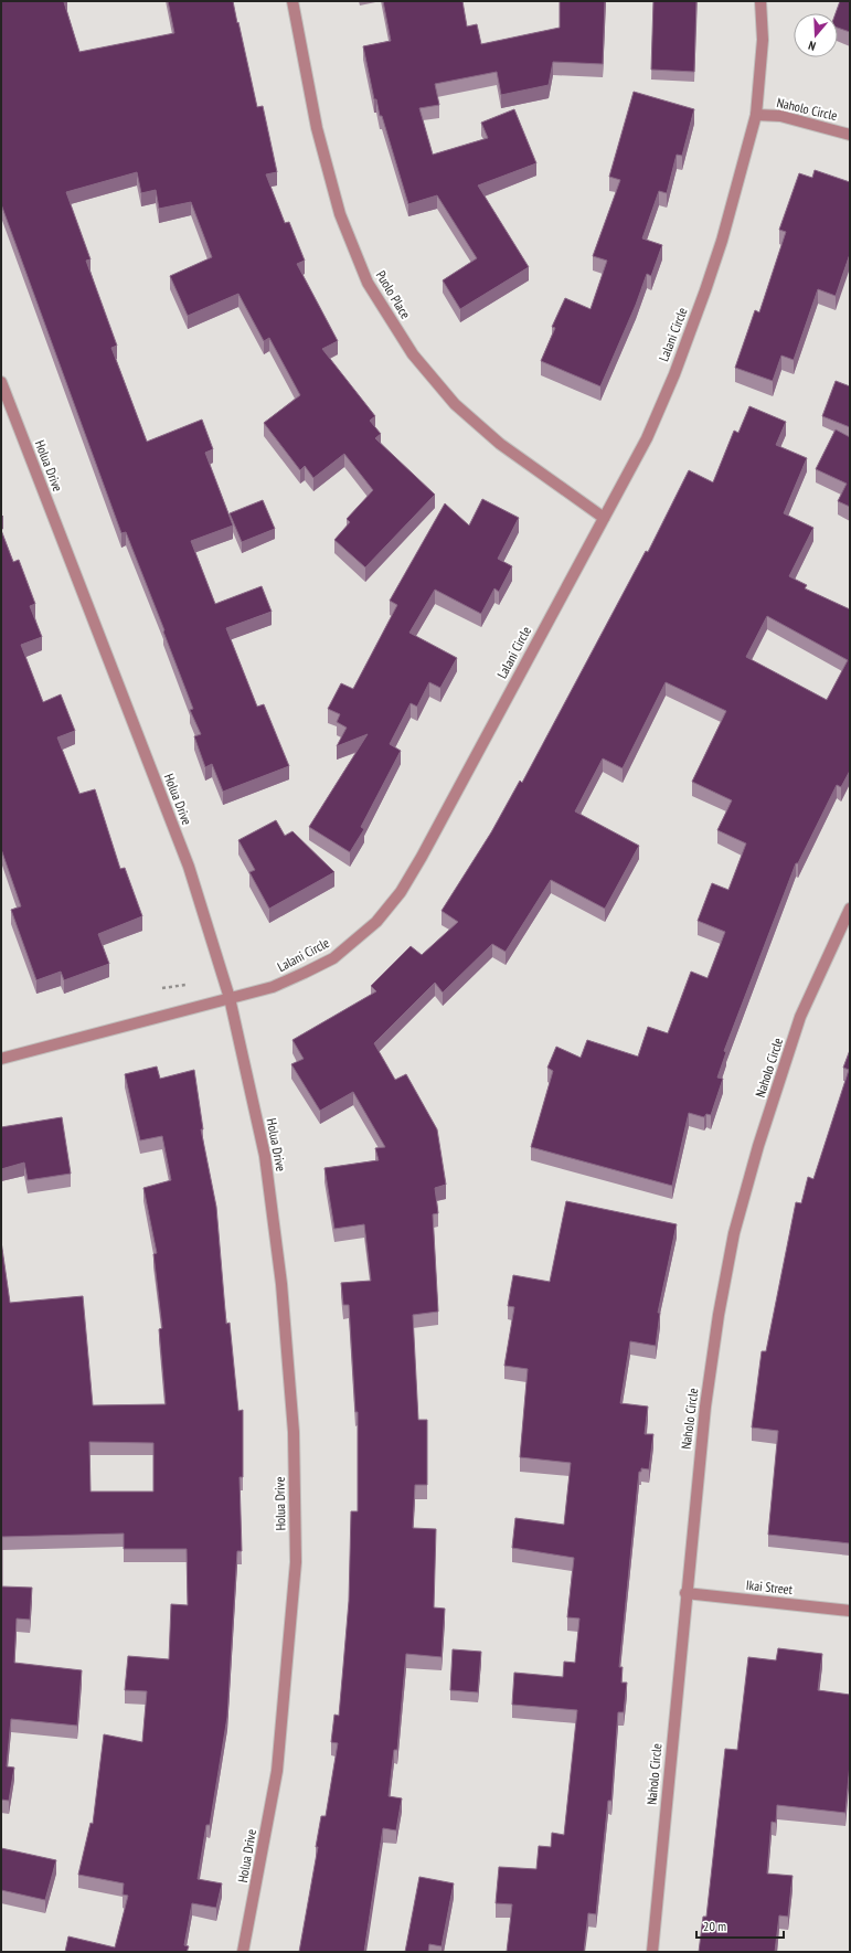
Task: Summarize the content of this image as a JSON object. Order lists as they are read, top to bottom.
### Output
{
  "streets": {
    "street": [
      "Naholo Circle",
      "Puolo Place",
      "Lalani Circle",
      "Holua Drive",
      "Ikai Street"
    ]
  },
  "crossings": [
    ["Naholo Circle", "Lalani Circle"],
    ["Naholo Circle", "Ikai Street"],
    ["Puolo Place", "Lalani Circle"],
    ["Lalani Circle", "Holua Drive"]
  ],
  "scale_bar": "20 m",
  "north": "bottom"
}
